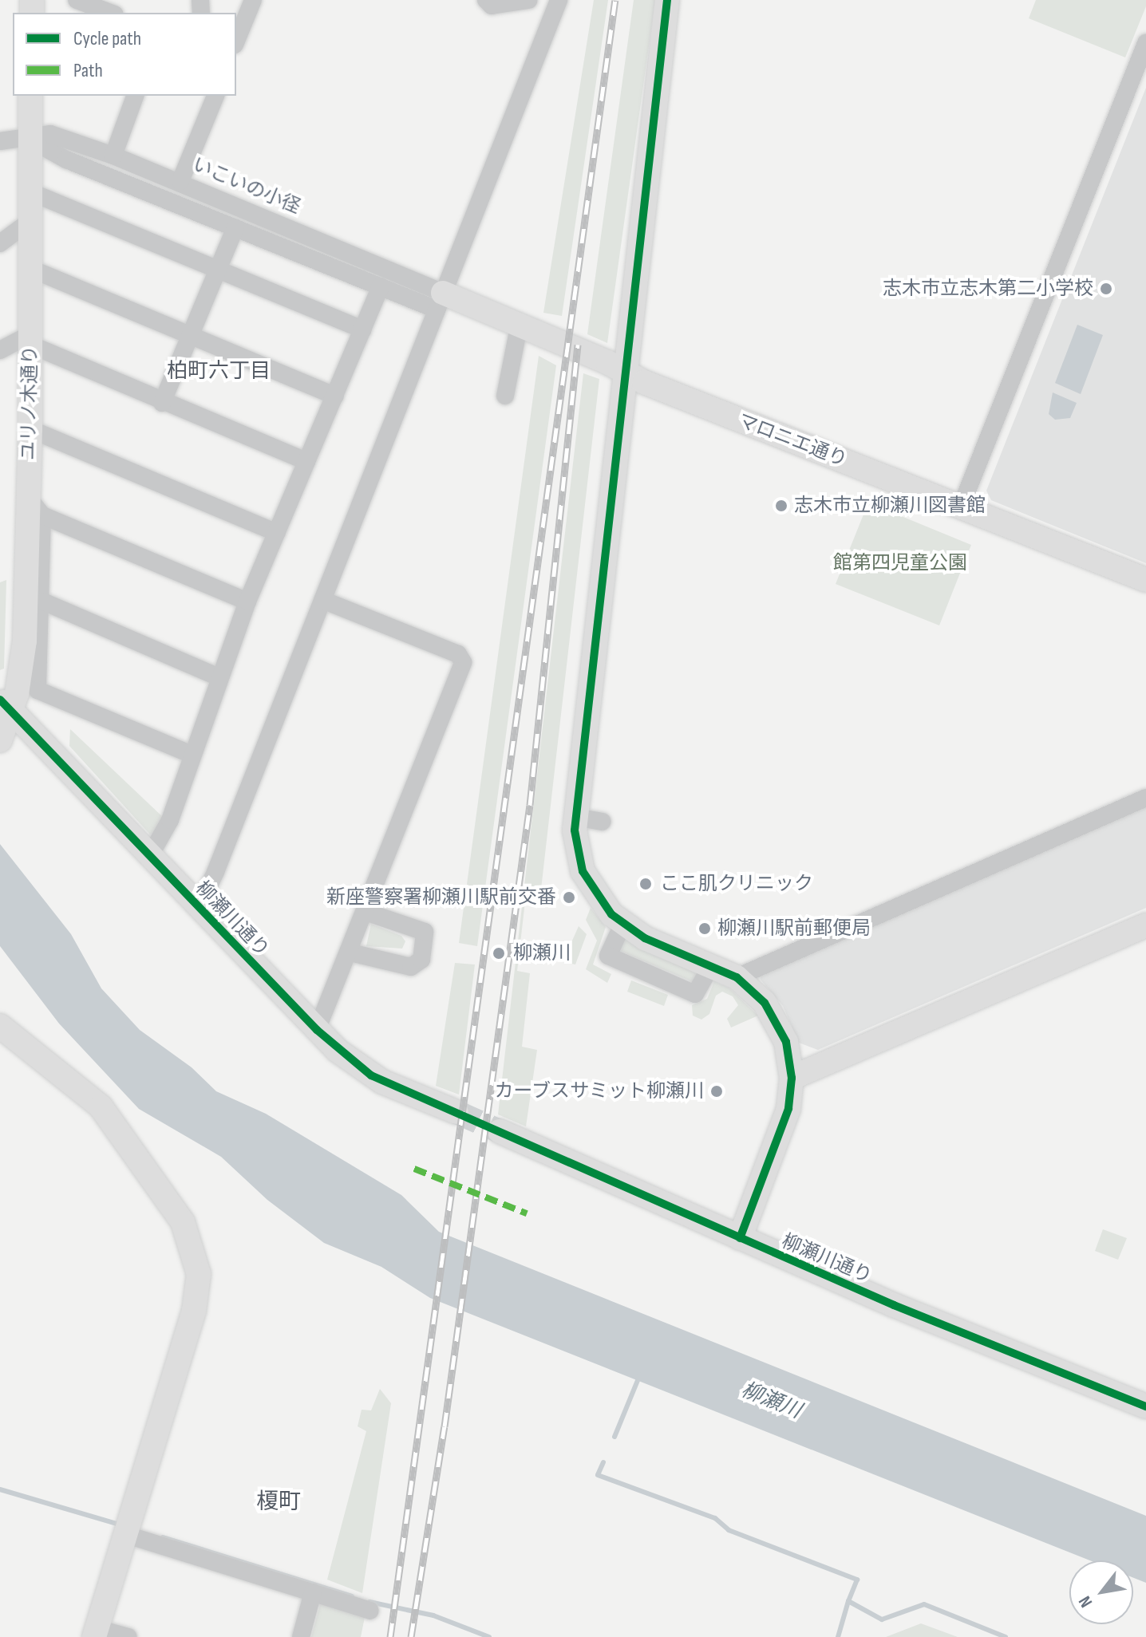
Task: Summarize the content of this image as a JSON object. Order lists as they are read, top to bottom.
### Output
{
  "streets": {
    "street": [
      "いこいの小径",
      "ユリノ木通り",
      "マロニエ通り",
      "柳瀬川通り"
    ]
  },
  "crossings": [
    ["いこいの小径", "ユリノ木通り"],
    ["いこいの小径", "マロニエ通り"],
    ["ユリノ木通り", "柳瀬川通り"]
  ],
  "districts": ["柏町六丁目", "榎町"],
  "water": ["柳瀬川"],
  "parks": ["館第四児童公園"],
  "places": [
    "志木市立志木第二小学校",
    "志木市立柳瀬川図書館",
    "ここ肌クリニック",
    "新座警察署柳瀬川駅前交番",
    "柳瀬川駅前郵便局",
    "柳瀬川",
    "カーブスサミット柳瀬川"
  ],
  "legend": ["Cycle path", "Path"],
  "north": "bottom left"
}
